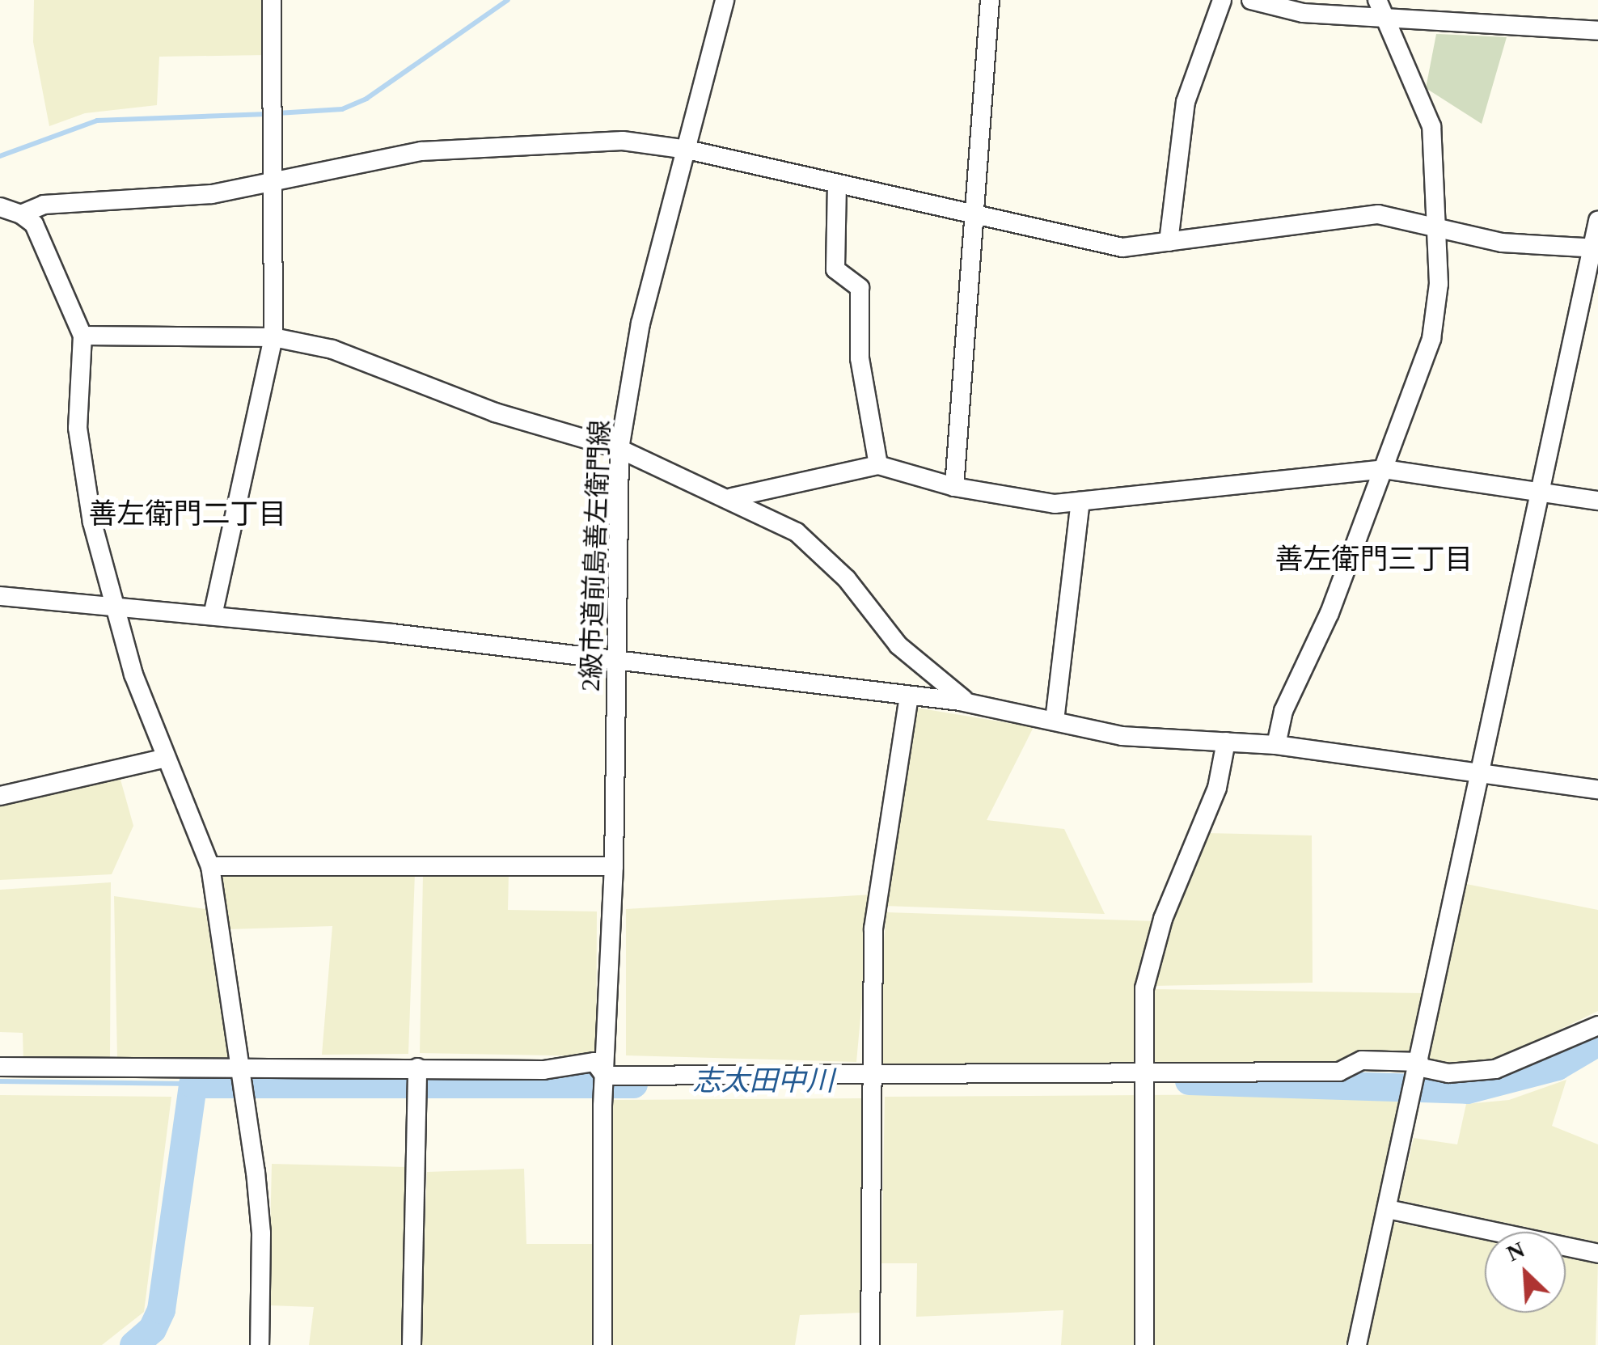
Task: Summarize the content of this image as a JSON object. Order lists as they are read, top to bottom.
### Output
{
  "streets": {
    "street": ["2級市道前島善左衛門線"]
  },
  "districts": ["善左衛門二丁目", "善左衛門三丁目"],
  "water": ["志太田中川"],
  "north": "top left"
}
